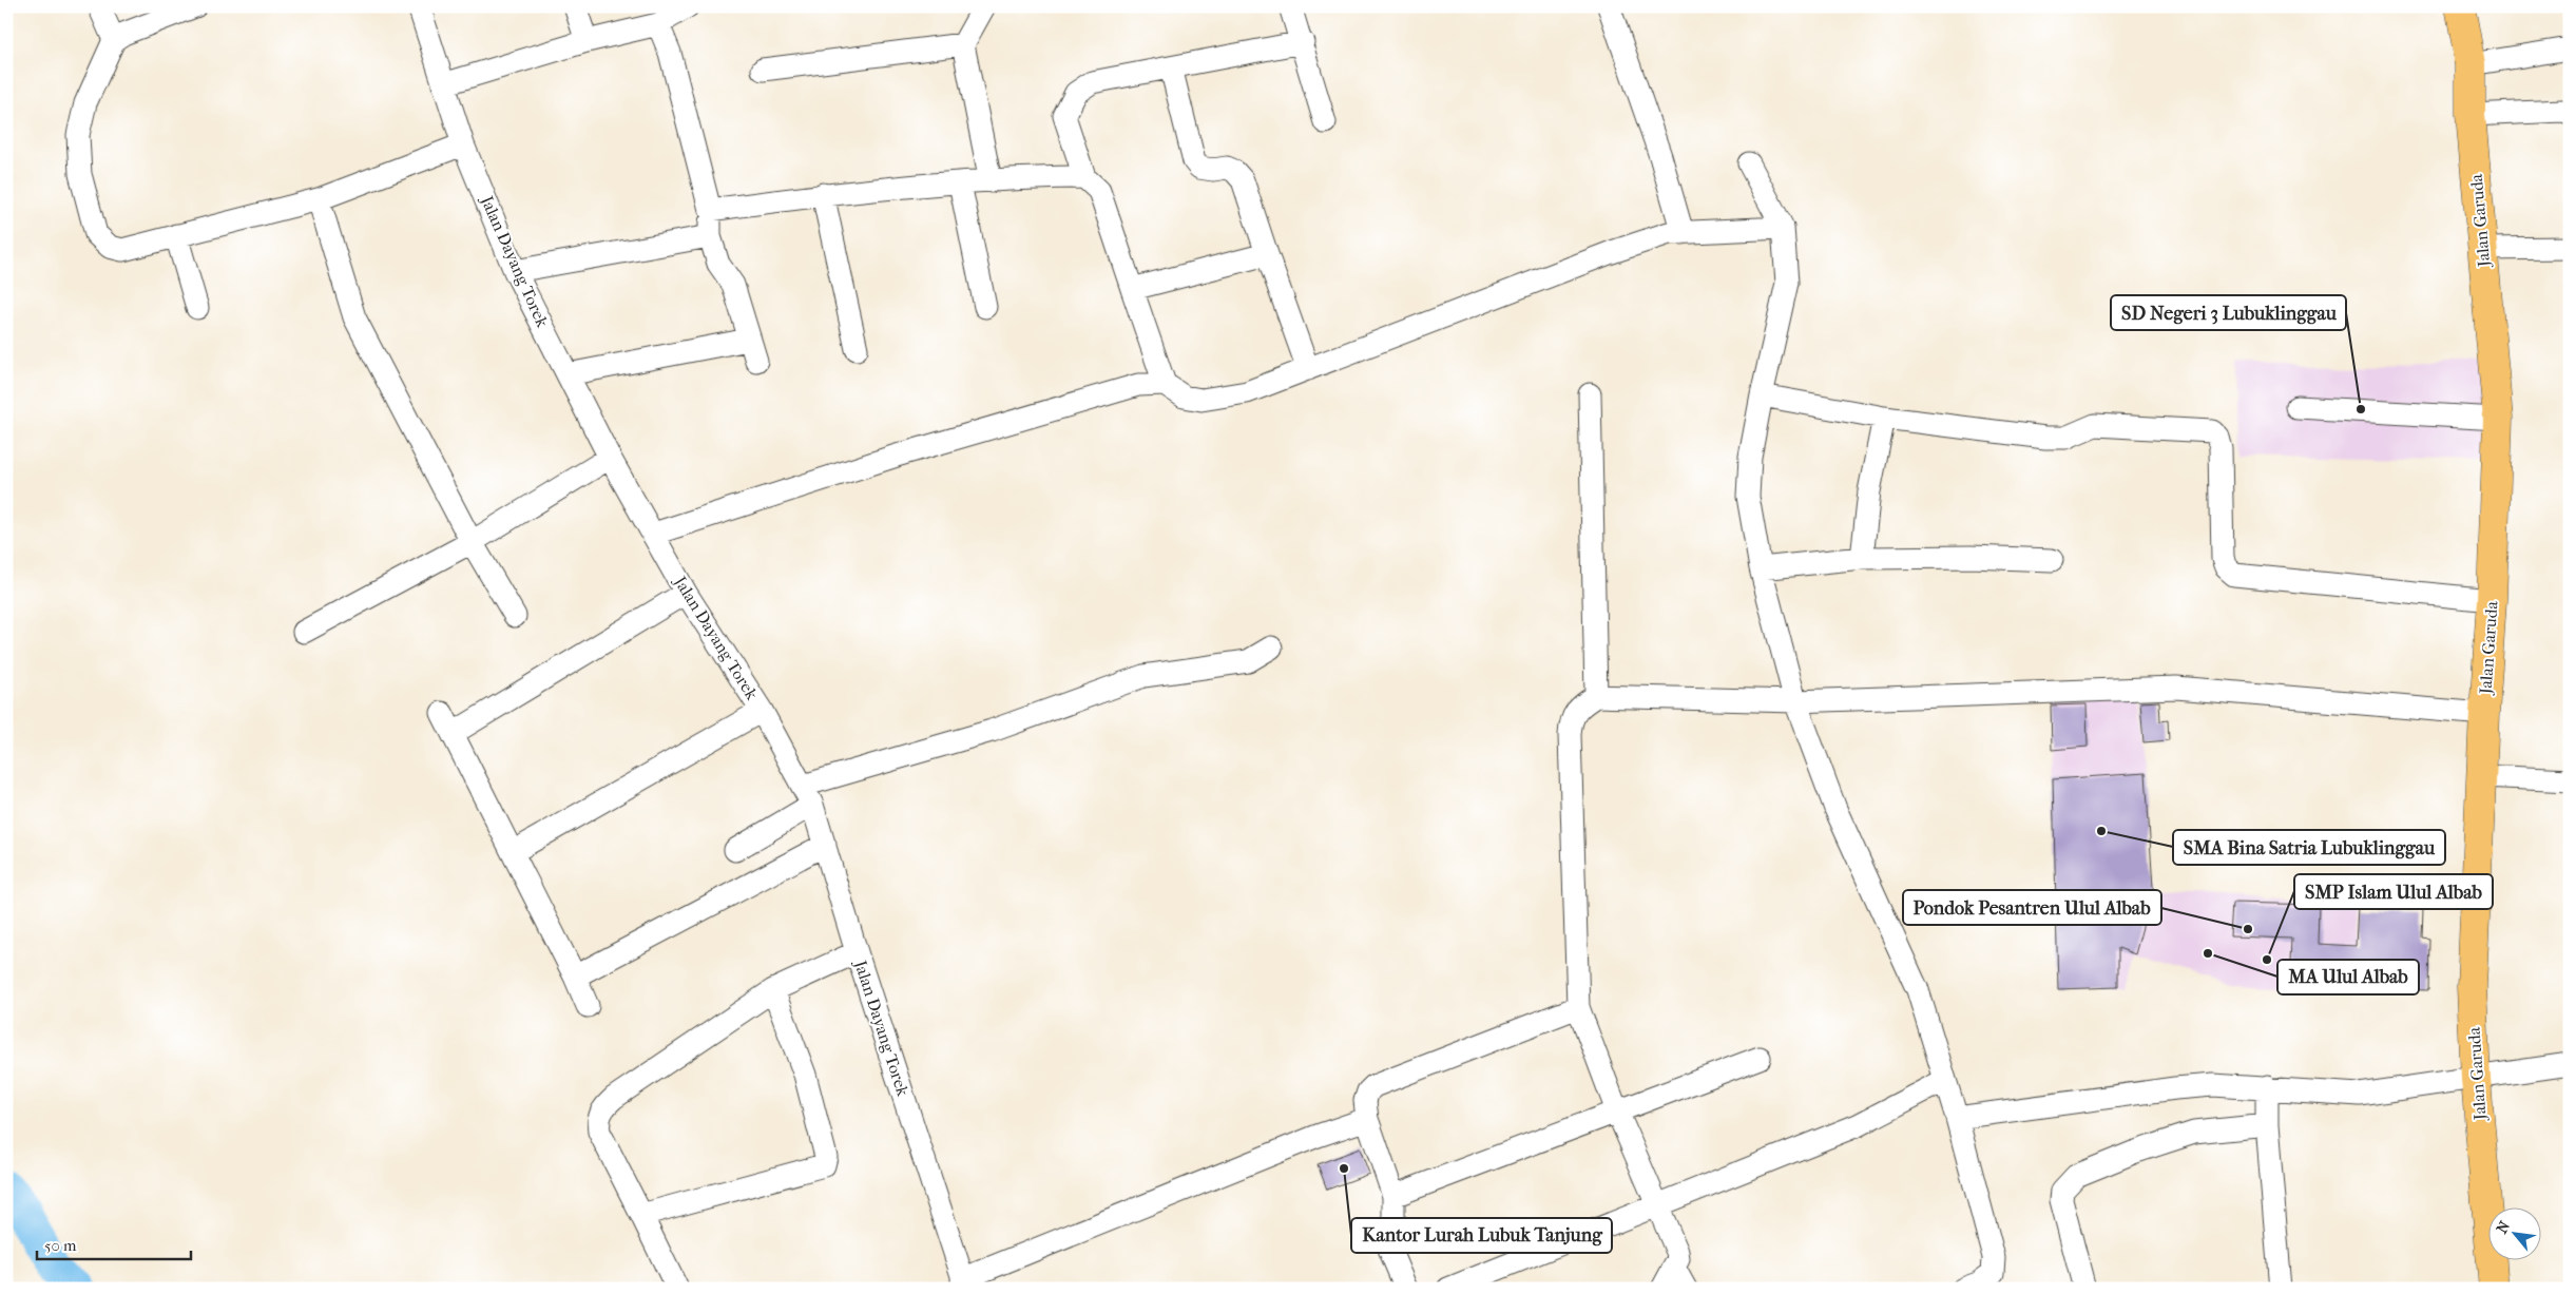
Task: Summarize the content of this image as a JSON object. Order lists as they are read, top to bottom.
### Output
{
  "streets": {
    "highway": ["Jalan Garuda"],
    "street": ["Jalan Dayang Torek"]
  },
  "places": [
    "SD Negeri 3 Lubuklinggau",
    "SMA Bina Satria Lubuklinggau",
    "Pondok Pesantren Ulul Albab",
    "MA Ulul Albab",
    "SMP Islam Ulul Albab",
    "Kantor Lurah Lubuk Tanjung"
  ],
  "scale_bar": "50 m",
  "north": "top left"
}
